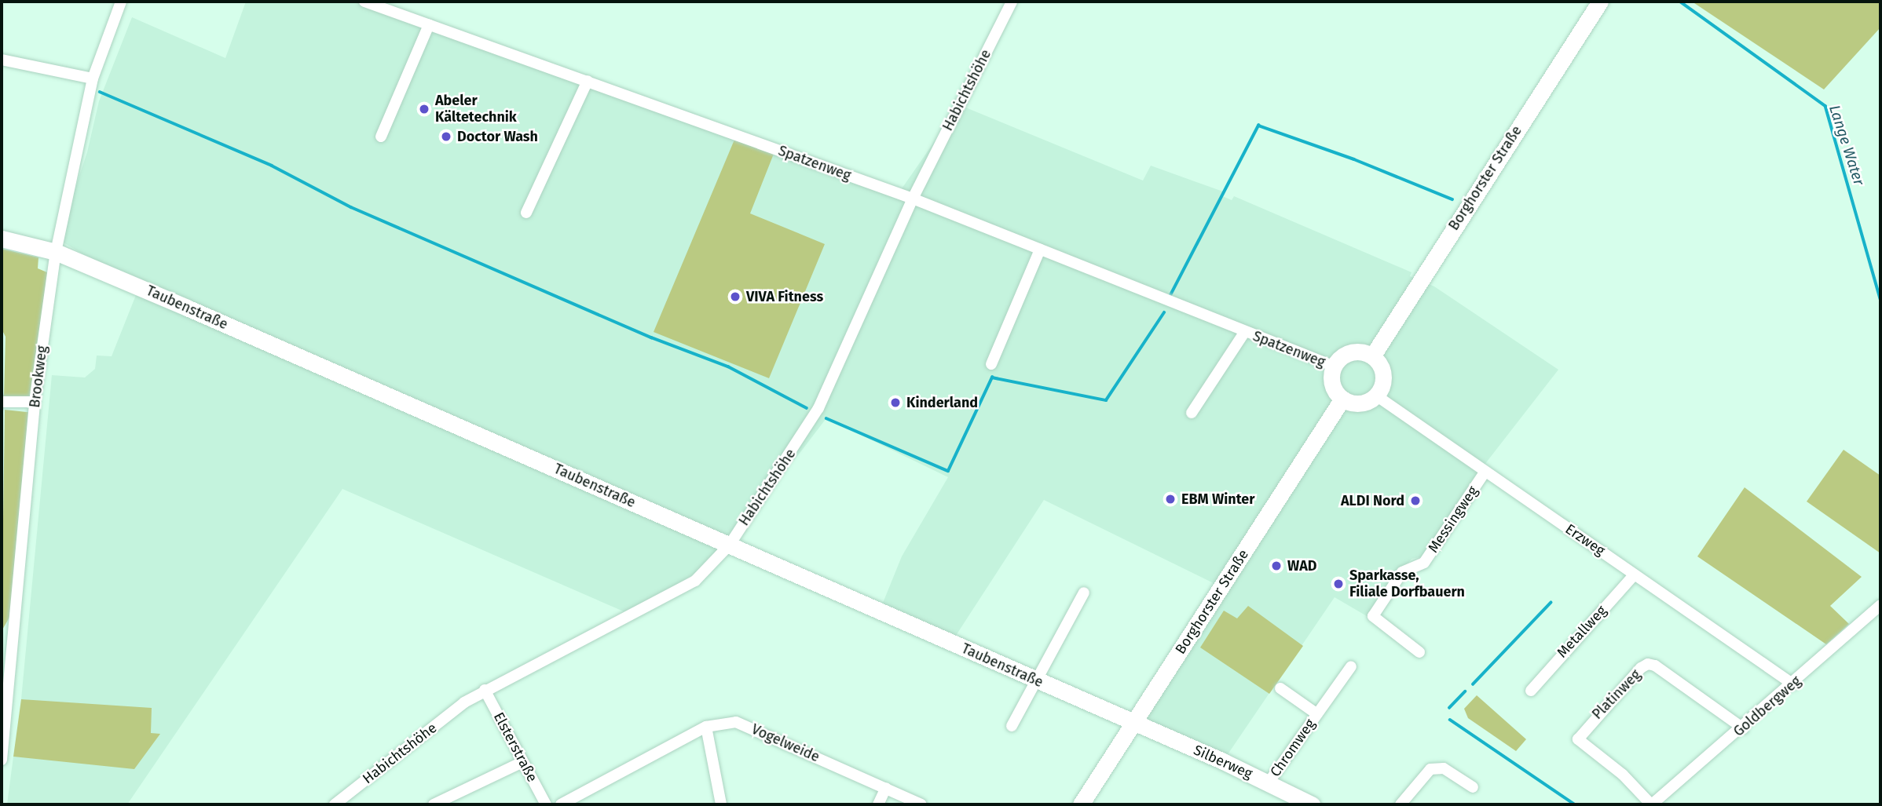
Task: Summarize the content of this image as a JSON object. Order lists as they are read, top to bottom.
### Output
{
  "streets": {
    "street": [
      "Habichtshöhe",
      "Spatzenweg",
      "Borghorster Straße",
      "Taubenstraße",
      "Brookweg",
      "Messingweg",
      "Erzweg",
      "Metallweg",
      "Platinweg",
      "Goldbergweg",
      "Vogelweide",
      "Elsterstraße",
      "Chromweg",
      "Silberweg"
    ]
  },
  "crossings": [
    ["Habichtshöhe", "Spatzenweg"],
    ["Habichtshöhe", "Taubenstraße"],
    ["Habichtshöhe", "Elsterstraße"],
    ["Spatzenweg", "Borghorster Straße"],
    ["Spatzenweg", "Erzweg"],
    ["Borghorster Straße", "Taubenstraße"],
    ["Borghorster Straße", "Erzweg"],
    ["Borghorster Straße", "Silberweg"],
    ["Taubenstraße", "Brookweg"],
    ["Taubenstraße", "Silberweg"],
    ["Messingweg", "Erzweg"],
    ["Erzweg", "Metallweg"],
    ["Erzweg", "Goldbergweg"],
    ["Platinweg", "Goldbergweg"],
    ["Chromweg", "Silberweg"]
  ],
  "water": ["Lange Water"],
  "places": [
    "Abeler Kältetechnik",
    "Doctor Wash",
    "VIVA Fitness",
    "Kinderland",
    "EBM Winter",
    "ALDI Nord",
    "WAD",
    "Sparkasse, Filiale Dorfbauern"
  ]
}
